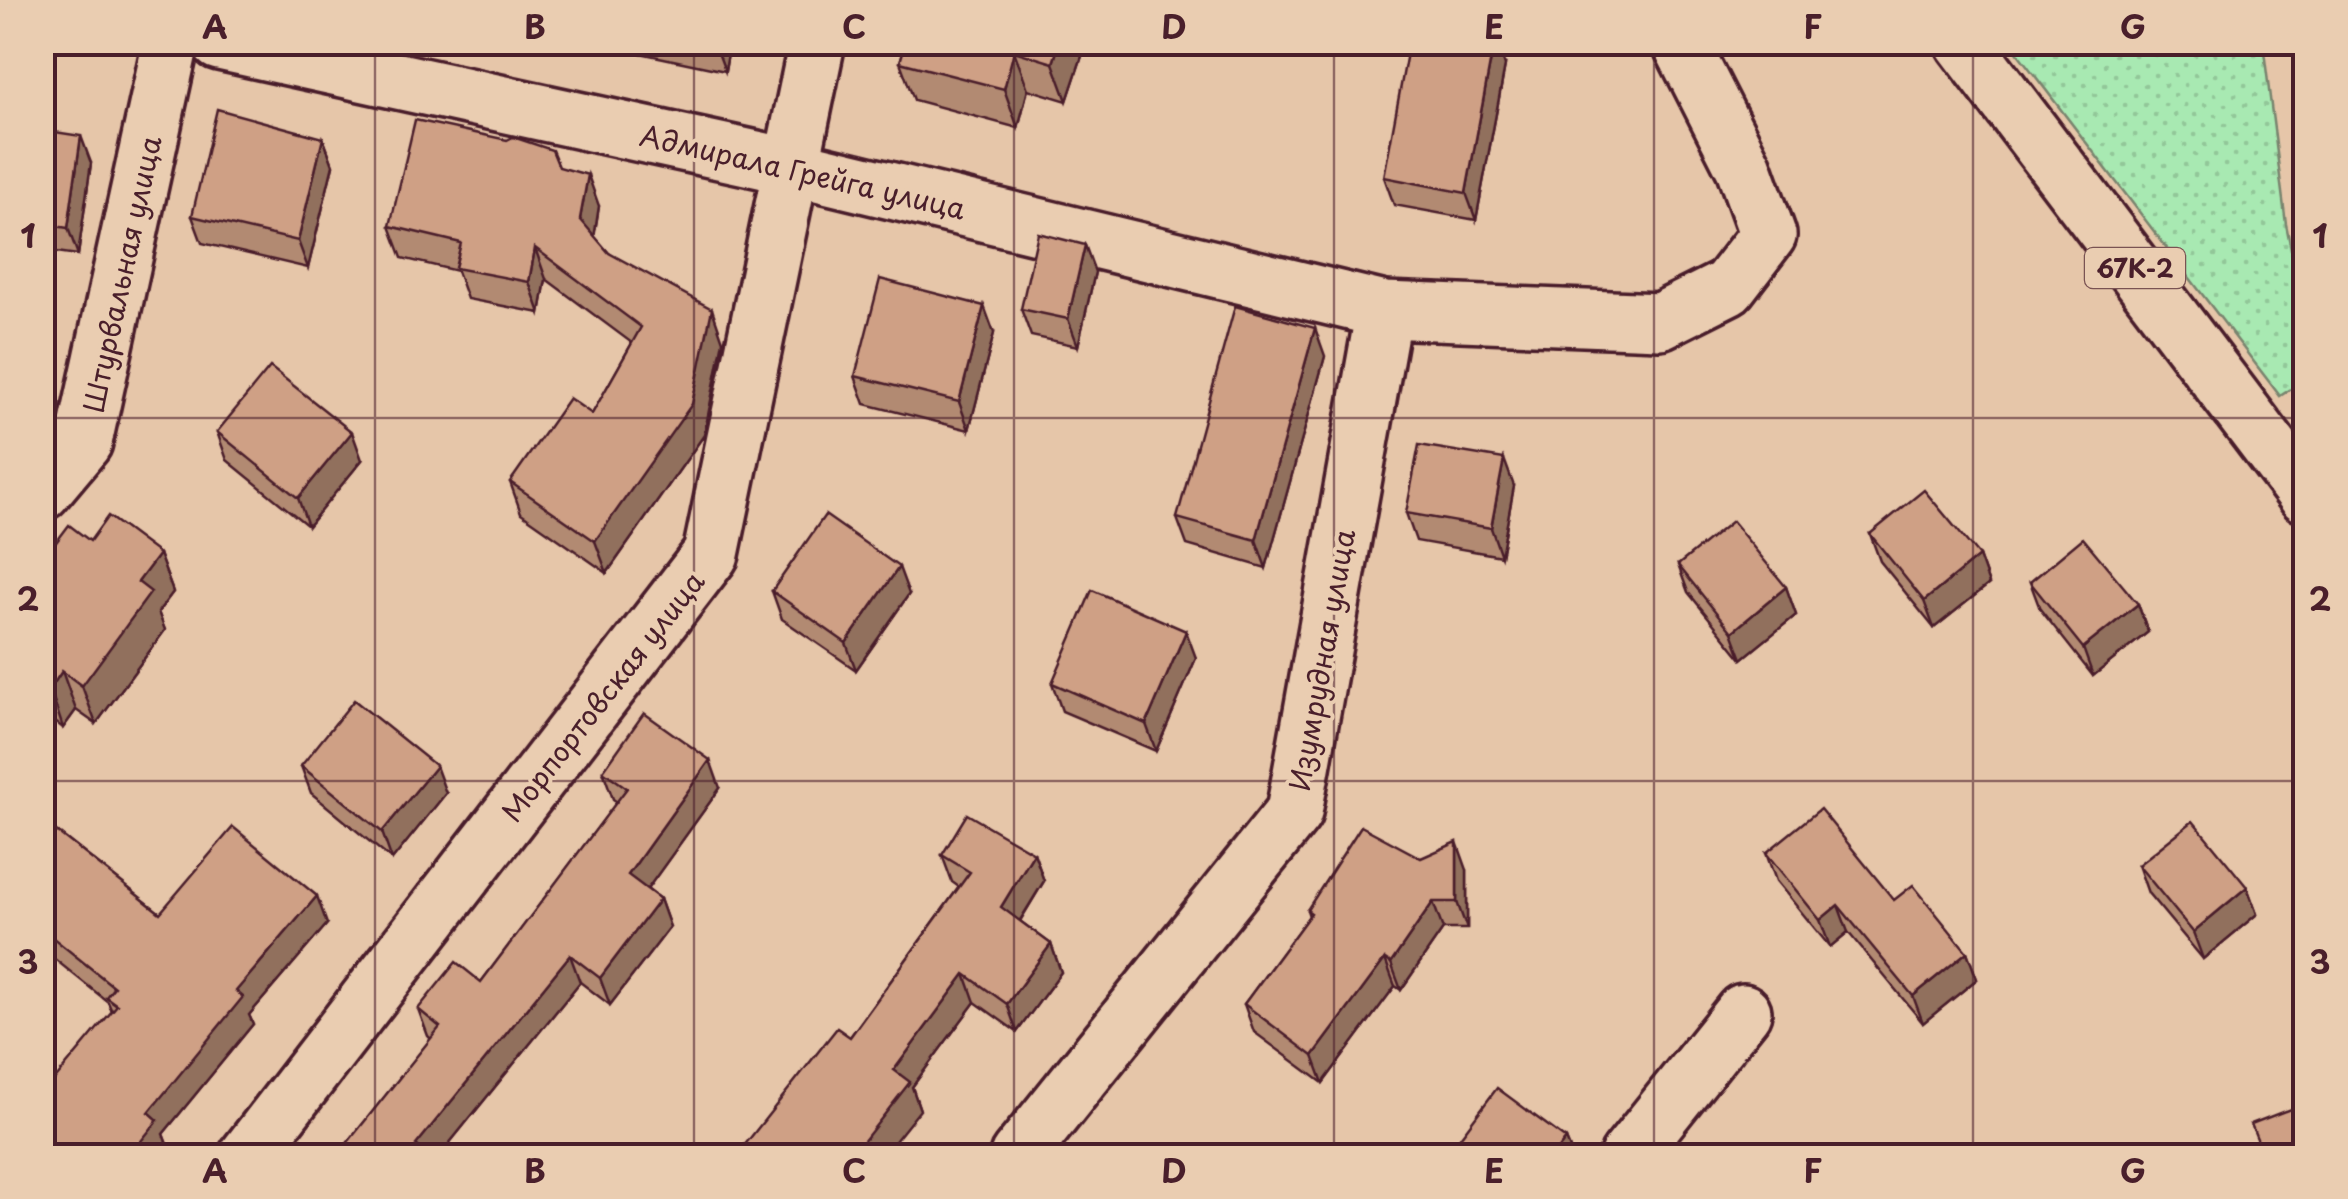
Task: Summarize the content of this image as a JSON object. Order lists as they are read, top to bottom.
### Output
{
  "streets": {
    "street": [
      "Адмирала Грейга улица",
      "67К-2",
      "Штурвальная улица",
      "Изумрудная улица",
      "Морпортовская улица"
    ]
  },
  "crossings": [
    ["Адмирала Грейга улица", "Изумрудная улица"],
    ["Адмирала Грейга улица", "Морпортовская улица"]
  ],
  "grid": {
    "columns": [
      "A",
      "B",
      "C",
      "D",
      "E",
      "F",
      "G"
    ],
    "rows": ["1", "2", "3"]
  }
}
